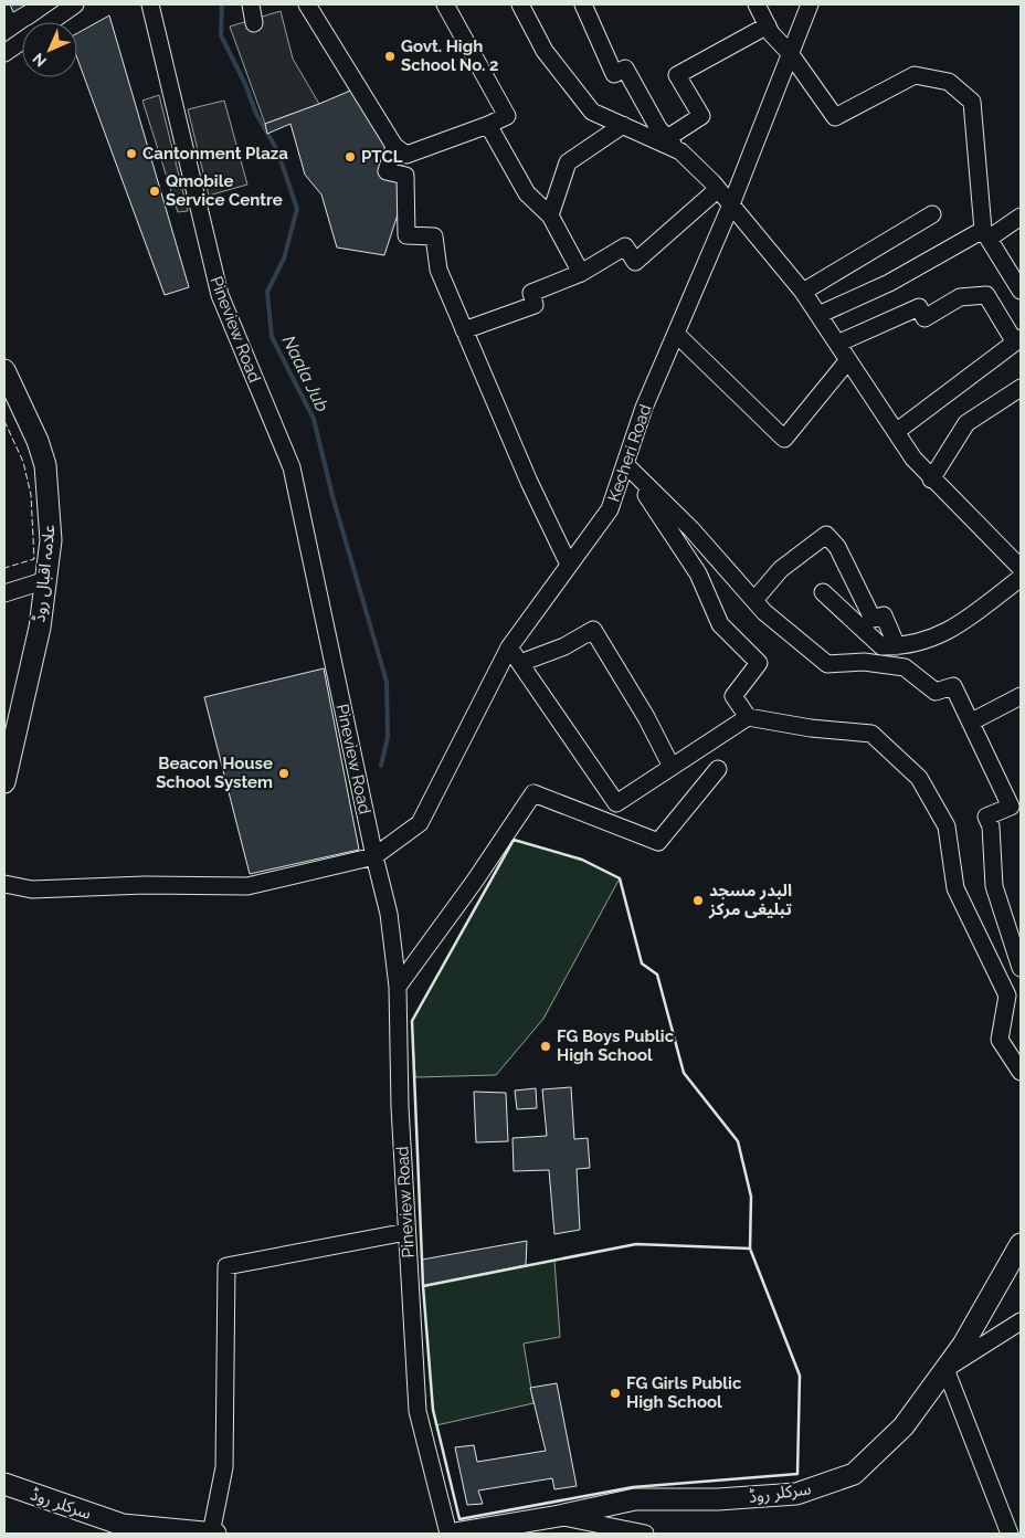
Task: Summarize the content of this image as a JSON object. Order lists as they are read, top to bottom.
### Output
{
  "streets": {
    "main road": ["علامہ اقبال روڈ", "سرکلر روڈ"],
    "street": ["Pineview Road", "Kecheri Road"]
  },
  "crossings": [
    ["Pineview Road", "Kecheri Road"]
  ],
  "water": ["Naala Jub"],
  "places": [
    "Govt. High School No. 2",
    "Cantonment Plaza",
    "PTCL",
    "Qmobile Service Centre",
    "Beacon House School System",
    "البدر مسجد تبلیغی مرکز",
    "FG Boys Public High School",
    "FG Girls Public High School"
  ],
  "north": "bottom left"
}
